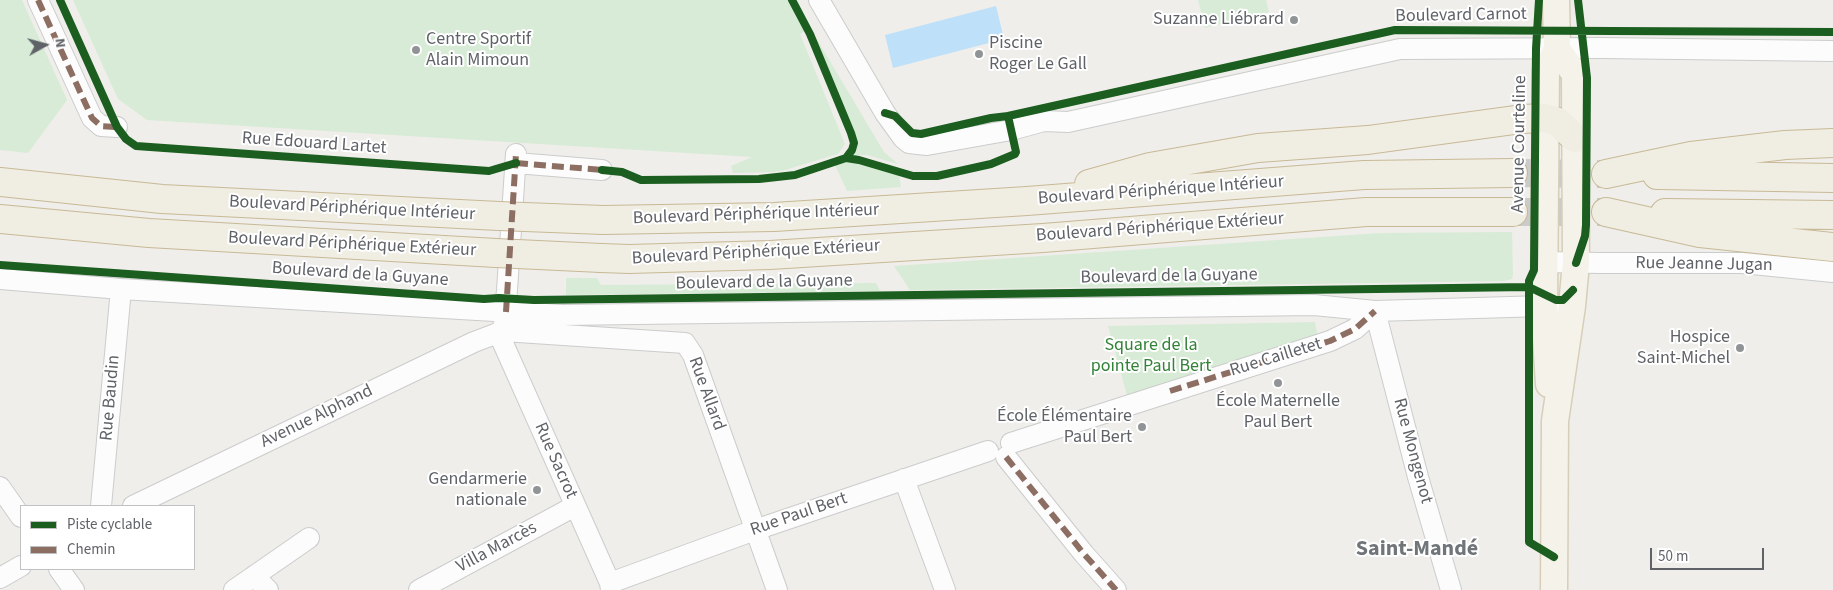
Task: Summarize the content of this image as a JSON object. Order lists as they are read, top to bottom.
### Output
{
  "streets": {
    "highway": ["Boulevard Périphérique Intérieur", "Boulevard Périphérique Extérieur"],
    "main road": ["Avenue Courteline"],
    "street": [
      "Boulevard Carnot",
      "Rue Jeanne Jugan",
      "Boulevard de la Guyane",
      "Rue Cailletet",
      "Rue Allard",
      "Rue Baudin",
      "Avenue Alphand",
      "Rue Mongenot",
      "Rue Sacrot",
      "Rue Paul Bert",
      "Villa Marcès"
    ],
    "cycle path": ["Rue Edouard Lartet"]
  },
  "crossings": [
    ["Boulevard Carnot", "Avenue Courteline"],
    ["Avenue Courteline", "Boulevard de la Guyane"],
    ["Boulevard de la Guyane", "Rue Cailletet"],
    ["Boulevard de la Guyane", "Rue Baudin"],
    ["Boulevard de la Guyane", "Rue Mongenot"],
    ["Rue Cailletet", "Rue Mongenot"],
    ["Rue Cailletet", "Rue Paul Bert"],
    ["Rue Allard", "Avenue Alphand"],
    ["Rue Allard", "Rue Sacrot"],
    ["Rue Allard", "Rue Paul Bert"],
    ["Avenue Alphand", "Rue Sacrot"],
    ["Rue Sacrot", "Rue Paul Bert"],
    ["Rue Sacrot", "Villa Marcès"]
  ],
  "districts": ["Saint-Mandé"],
  "parks": ["Square de la pointe Paul Bert"],
  "places": [
    "Suzanne Liébrard",
    "Centre Sportif Alain Mimoun",
    "Piscine Roger Le Gall",
    "Hospice Saint-Michel",
    "École Maternelle Paul Bert",
    "École Élémentaire Paul Bert",
    "Gendarmerie nationale"
  ],
  "legend": ["Piste cyclable", "Chemin"],
  "scale_bar": "50 m",
  "north": "right"
}
